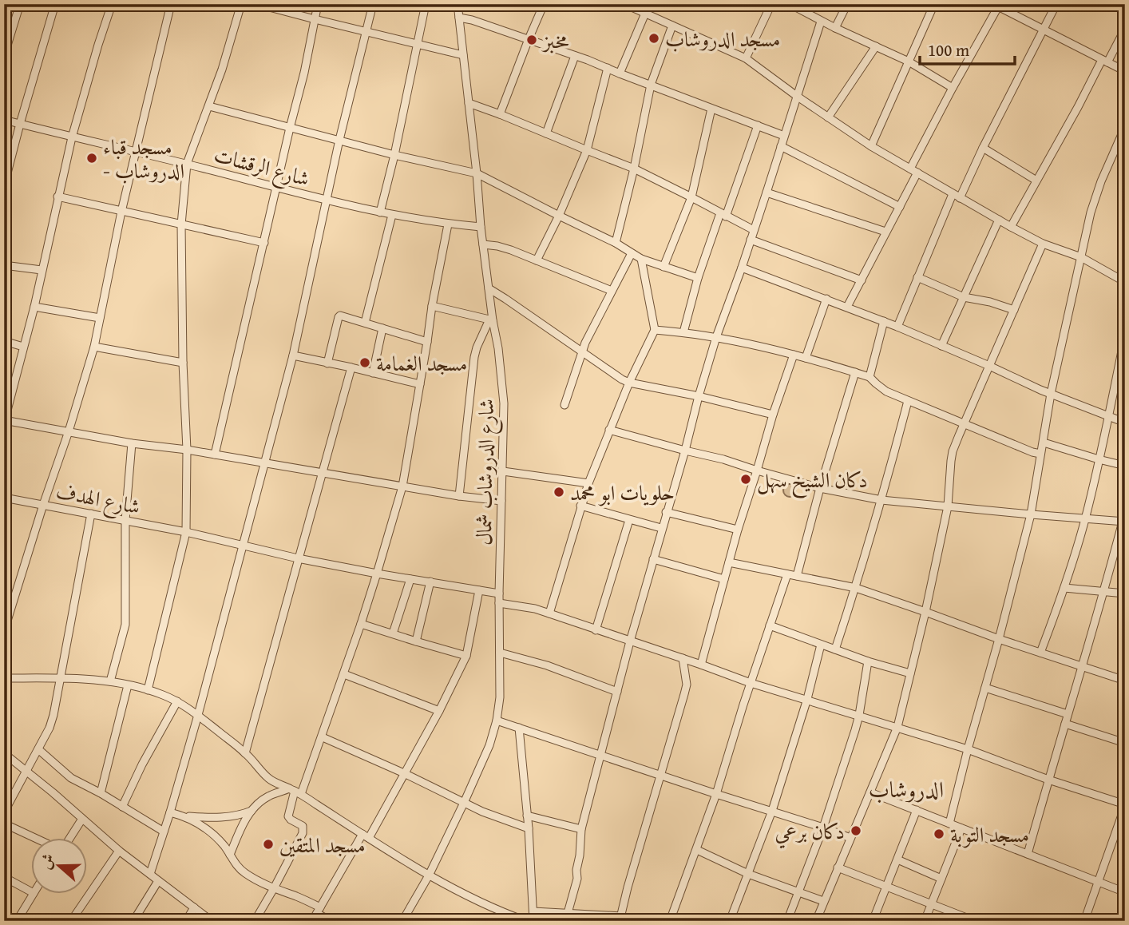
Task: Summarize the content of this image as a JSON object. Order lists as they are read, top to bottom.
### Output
{
  "streets": {
    "street": ["شارع الرقشات", "شارع الدروشاب شمال", "شارع الهدف"]
  },
  "crossings": [
    ["شارع الرقشات", "شارع الدروشاب شمال"],
    ["شارع الدروشاب شمال", "شارع الهدف"]
  ],
  "districts": ["الدروشاب"],
  "places": [
    "مسجد الدروشاب",
    "مخبز",
    "مسجد قباء - الدروشاب",
    "مسجد الغمامة",
    "دكان الشيخ سهل",
    "حلويات ابو محمد",
    "دكان برعي",
    "مسجد التوبة",
    "مسجد المتقين"
  ],
  "scale_bar": "100 m",
  "north": "left"
}
